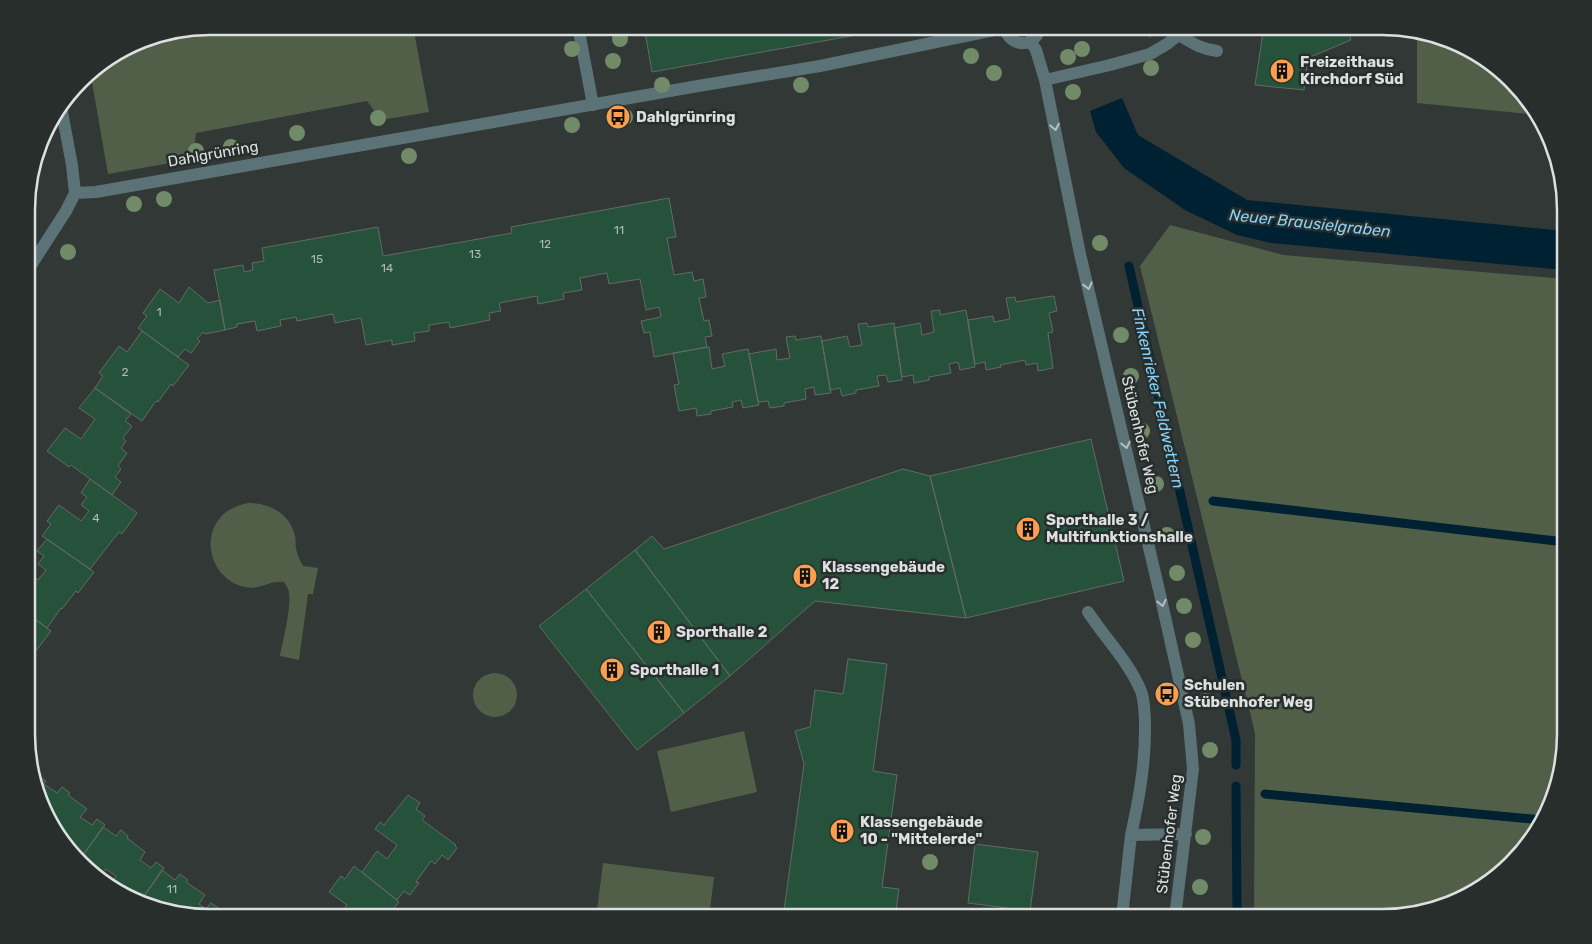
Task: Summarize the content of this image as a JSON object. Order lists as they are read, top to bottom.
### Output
{
  "streets": {
    "street": ["Dahlgrünring", "Stübenhofer Weg"]
  },
  "water": ["Neuer Brausielgraben", "Finkenrieker Feldwettern"],
  "places": {
    "building": [
      "Freizeithaus Kirchdorf Süd",
      "Sporthalle 3 / Multifunktionshalle",
      "Klassengebäude 12",
      "Sporthalle 2",
      "Sporthalle 1",
      "Klassengebäude 10 - \"Mittelerde\""
    ],
    "bus stop": ["Dahlgrünring", "Schulen Stübenhofer Weg"]
  },
  "house_numbers": [
    "11",
    "12",
    "13",
    "15",
    "14",
    "1",
    "2",
    "4",
    "11"
  ]
}
